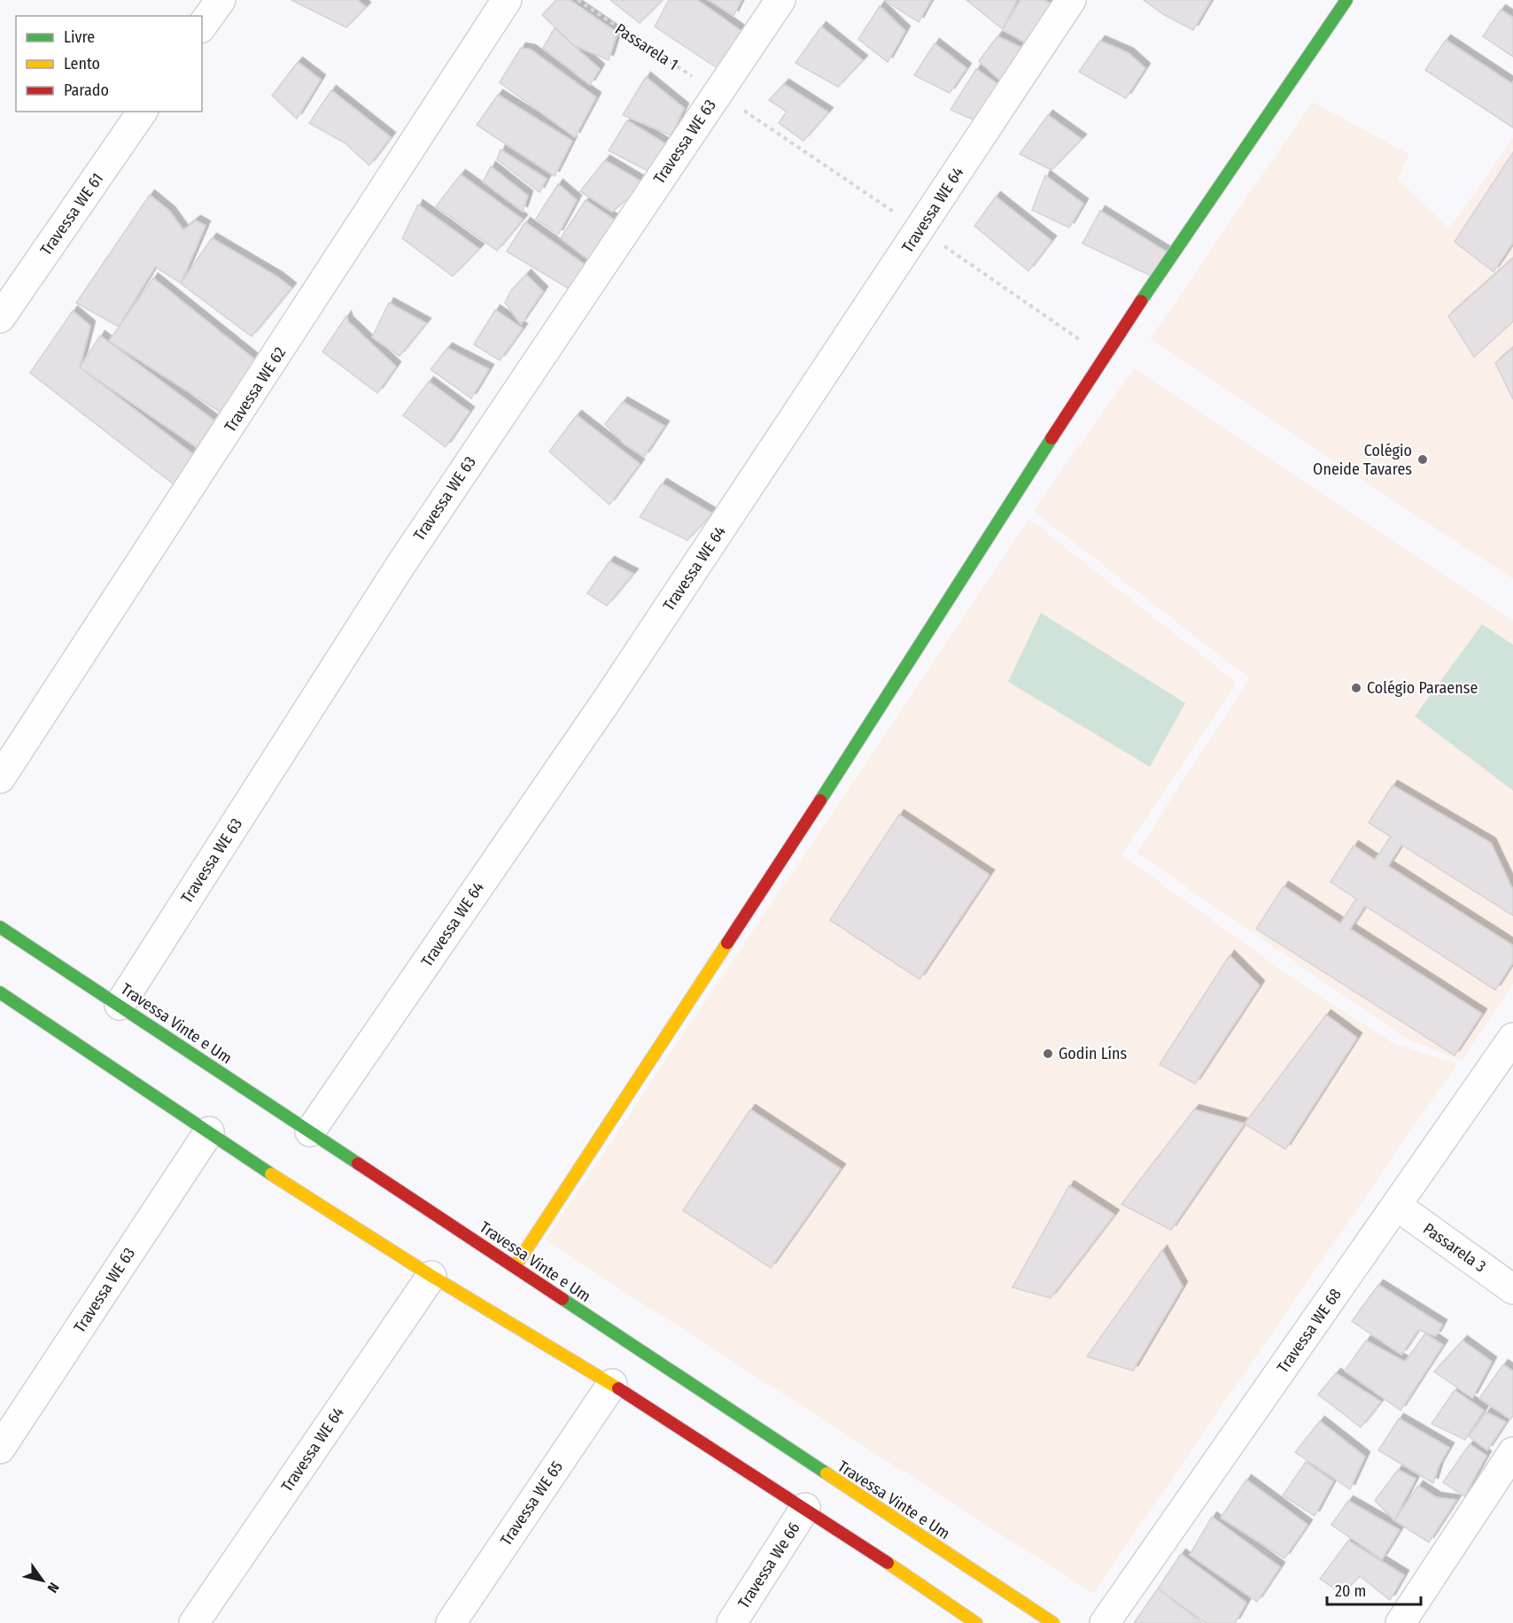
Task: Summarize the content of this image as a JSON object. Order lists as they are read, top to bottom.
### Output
{
  "streets": {
    "main road": ["Travessa Vinte e Um"],
    "street": [
      "Travessa WE 63",
      "Travessa WE 64",
      "Travessa WE 61",
      "Travessa WE 62",
      "Passarela 3",
      "Travessa WE 68",
      "Travessa WE 65",
      "Travessa We 66"
    ],
    "path": ["Passarela 1"]
  },
  "crossings": [
    ["Passarela 1", "Travessa WE 63"],
    ["Travessa WE 63", "Travessa Vinte e Um"],
    ["Travessa WE 64", "Travessa Vinte e Um"],
    ["Passarela 3", "Travessa WE 68"]
  ],
  "places": ["Colégio Oneide Tavares", "Colégio Paraense", "Godin Líns"],
  "legend": ["Livre", "Lento", "Parado"],
  "scale_bar": "20 m",
  "north": "bottom right"
}
